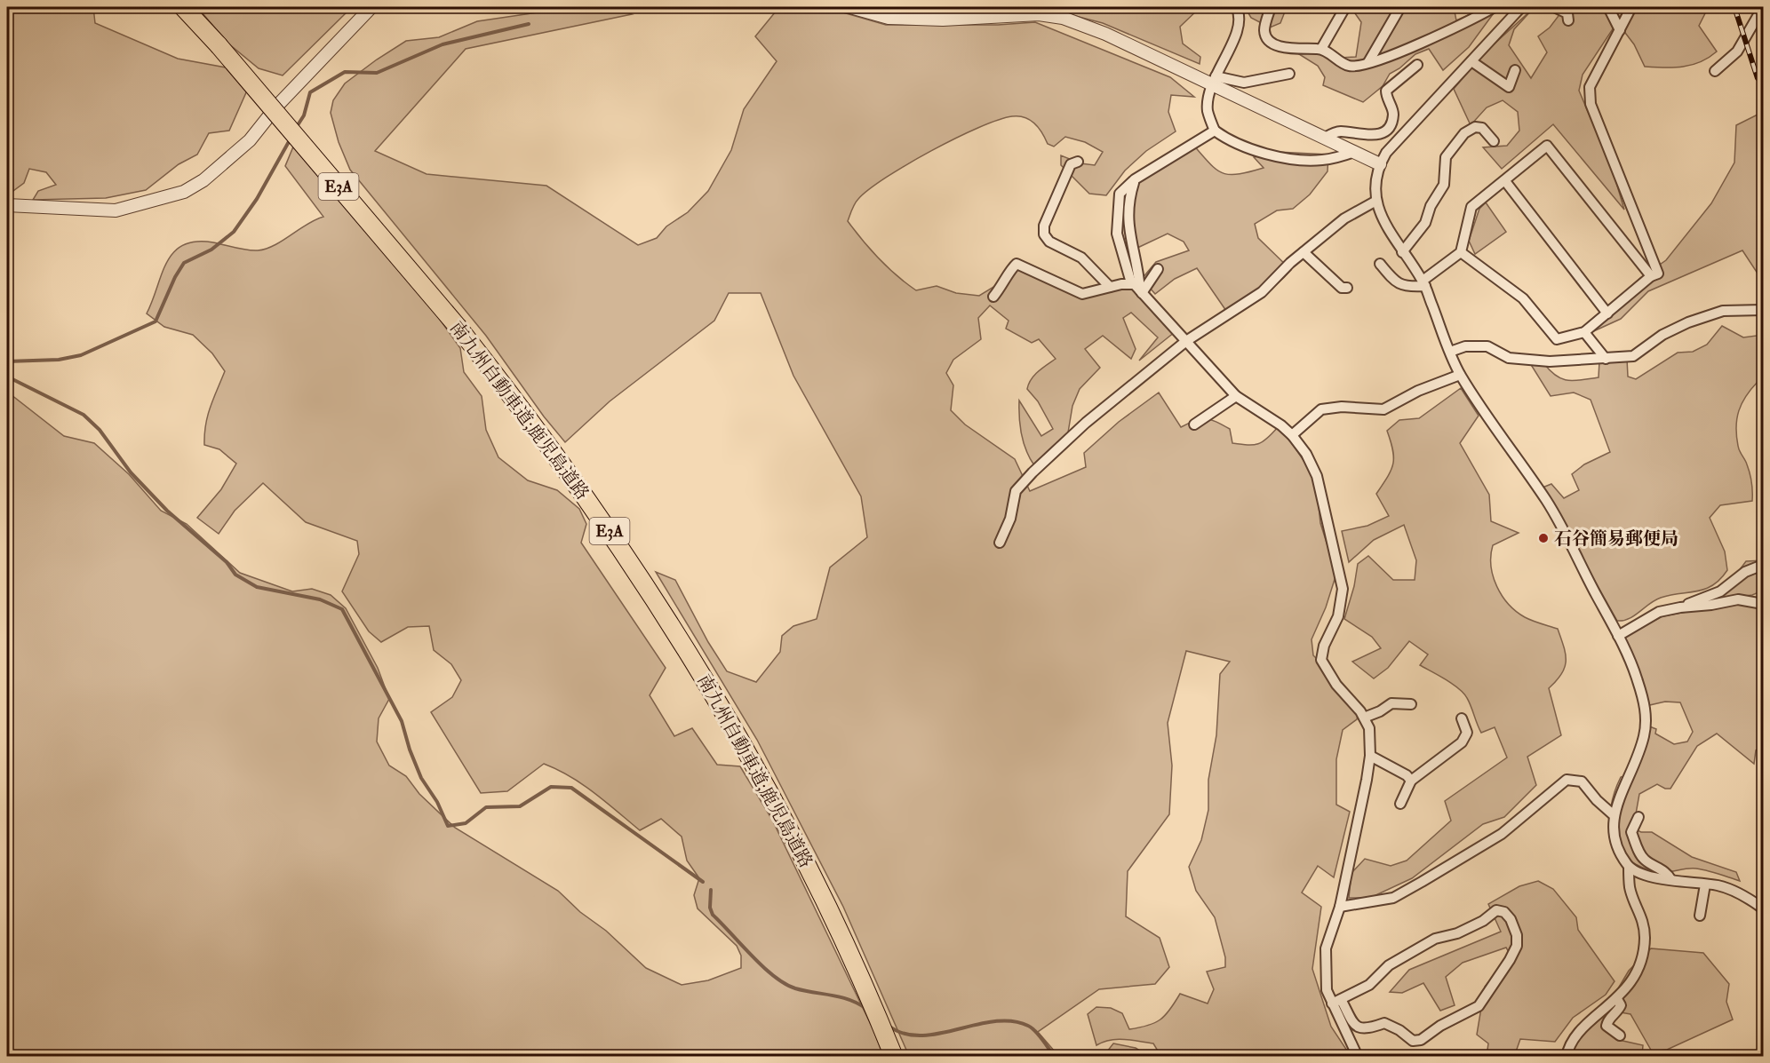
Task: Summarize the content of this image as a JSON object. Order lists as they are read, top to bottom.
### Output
{
  "streets": {
    "highway": ["E3A", "南九州自動車道;鹿児島道路"]
  },
  "places": ["石谷簡易郵便局"]
}
